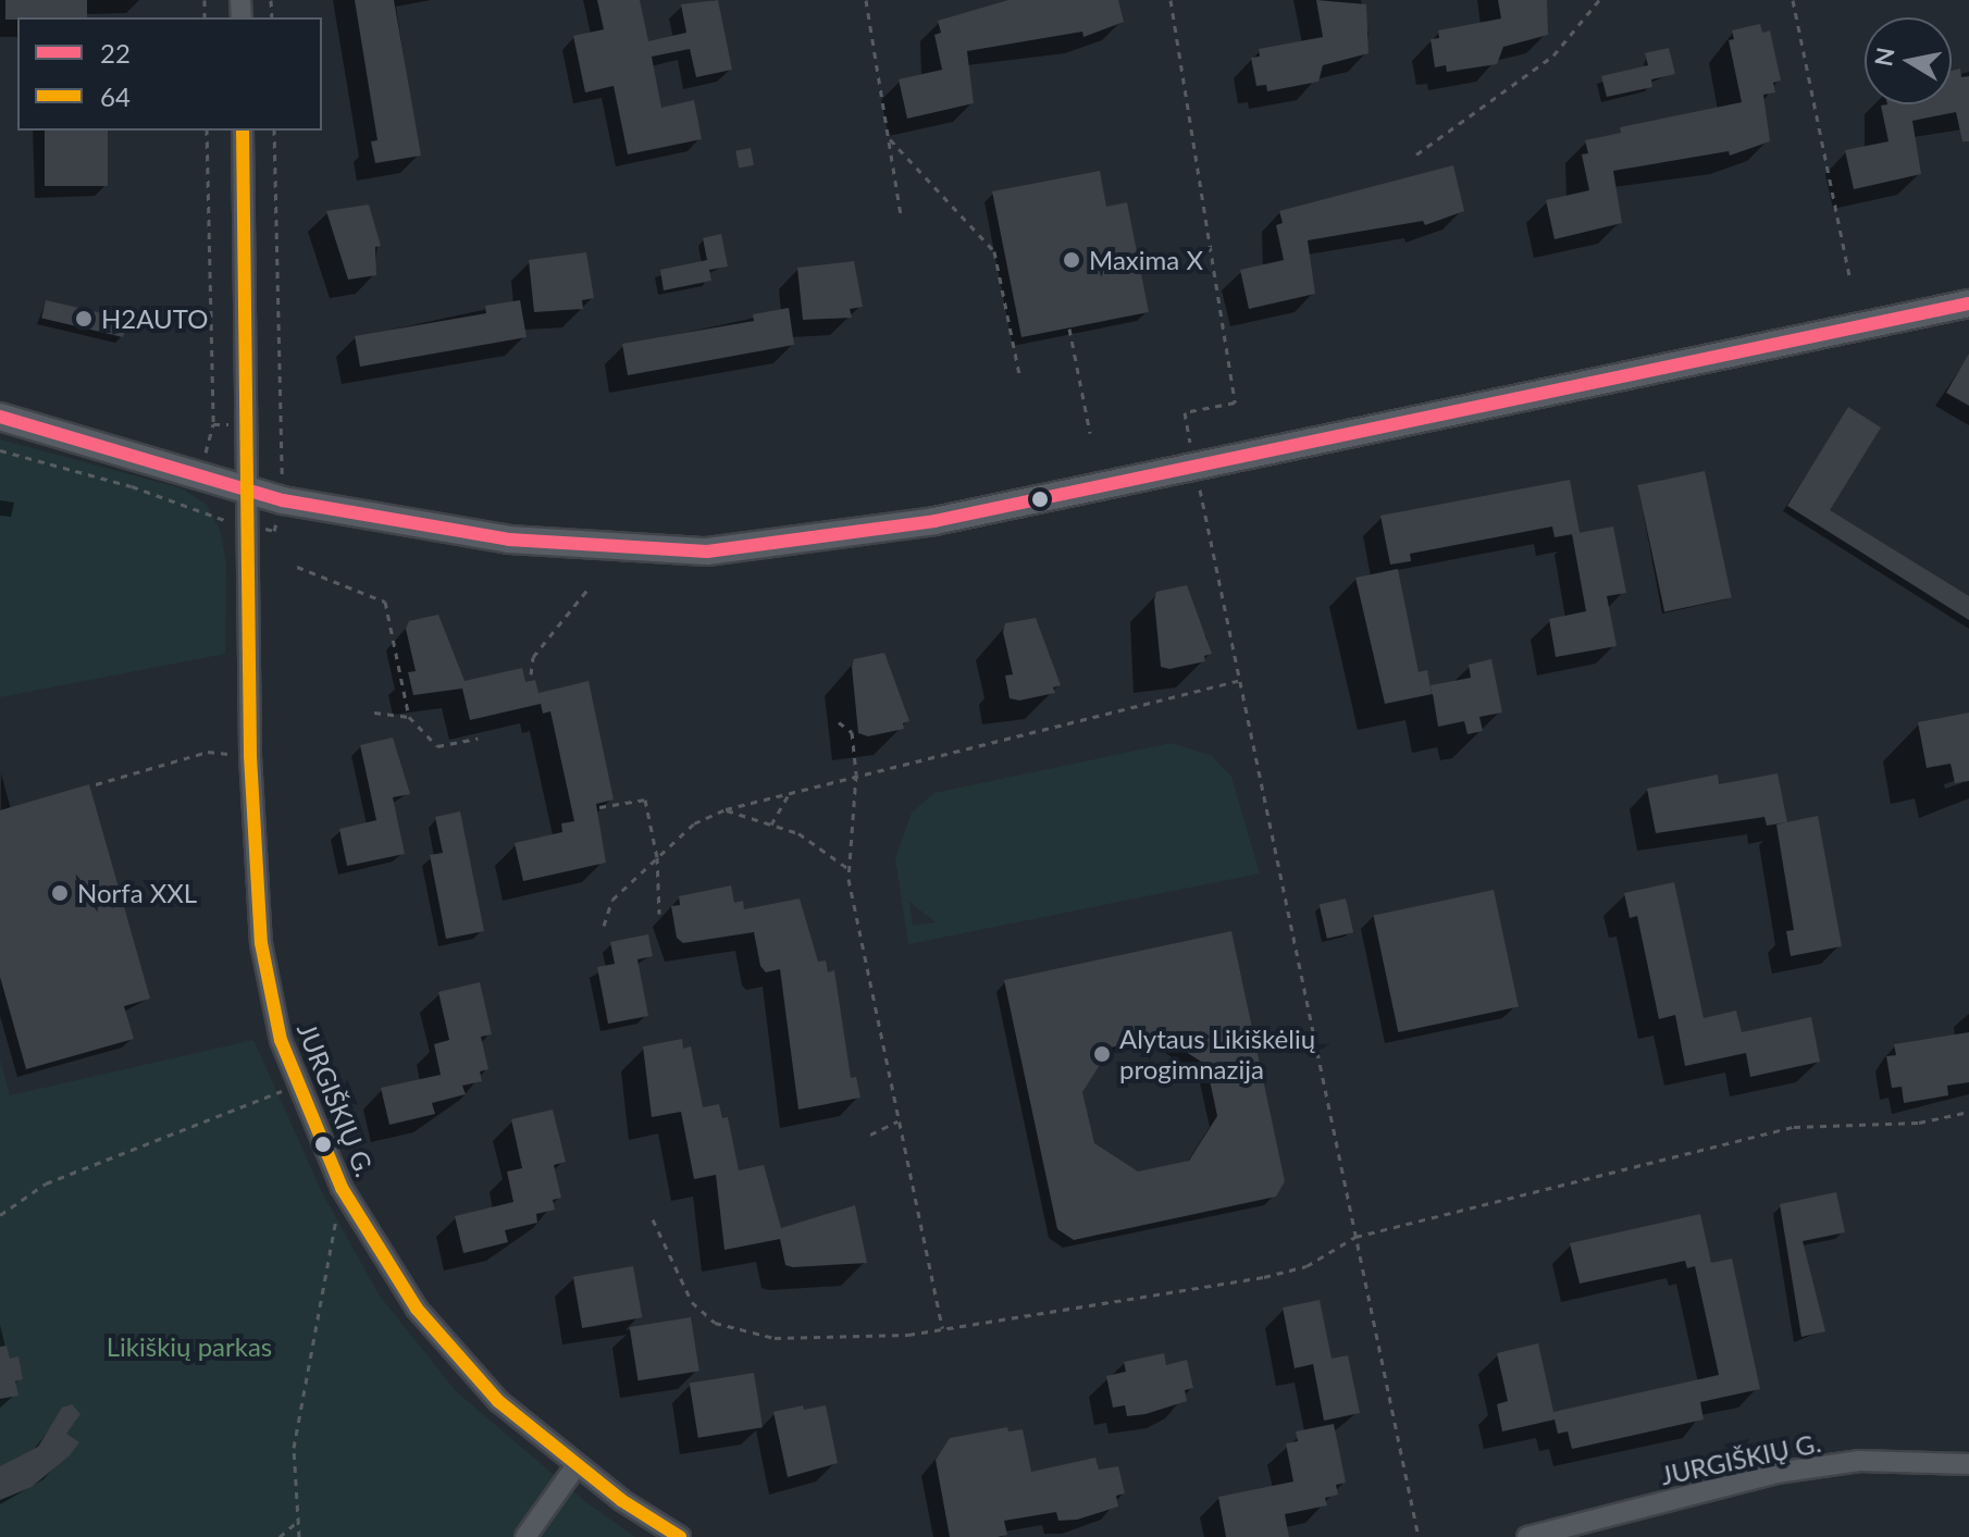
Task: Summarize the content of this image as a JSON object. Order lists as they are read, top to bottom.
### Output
{
  "streets": {
    "street": ["JURGIŠKIŲ G."]
  },
  "parks": ["Likiškių parkas"],
  "places": [
    "Maxima X",
    "H2AUTO",
    "Norfa XXL",
    "Alytaus Likiškėlių progimnazija"
  ],
  "lines": ["transit line 64", "transit line 22"],
  "legend": ["22", "64"],
  "north": "left"
}
